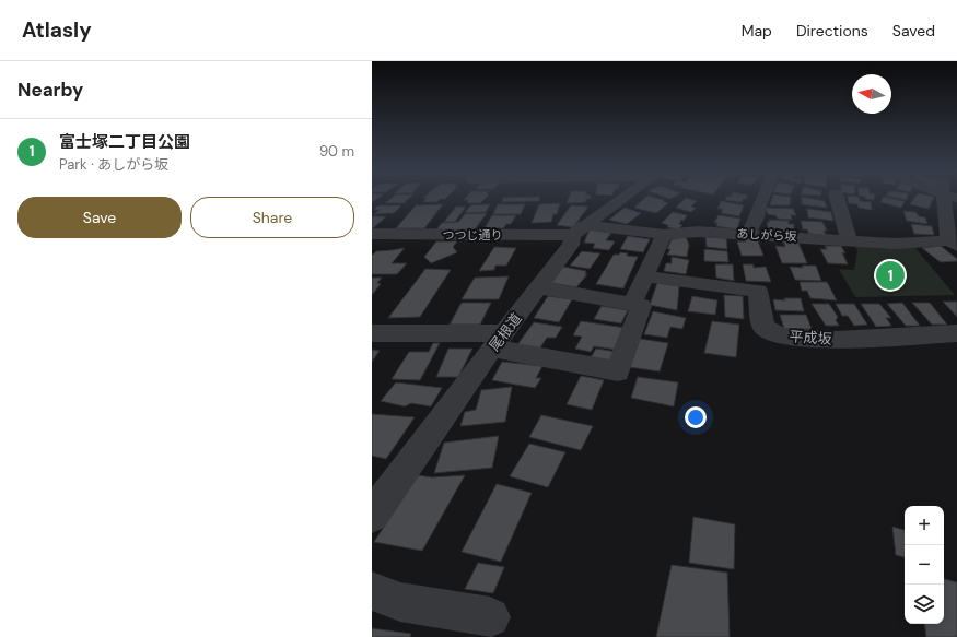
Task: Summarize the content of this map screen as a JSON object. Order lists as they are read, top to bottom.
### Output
{
  "streets": {
    "street": [
      "つつじ通り",
      "あしがら坂",
      "尾根道",
      "平成坂"
    ]
  },
  "crossings": [
    ["つつじ通り", "あしがら坂"],
    ["つつじ通り", "尾根道"],
    ["あしがら坂", "尾根道"]
  ],
  "north": "left",
  "page": {
    "header": "Atlasly",
    "nav": ["Map", "Directions", "Saved"],
    "heading": "Nearby",
    "list": [
      {
        "mark": "1",
        "name": "富士塚二丁目公園",
        "note": "Park · あしがら坂",
        "value": "90 m"
      }
    ],
    "buttons": ["Save", "Share"],
    "pins": "1",
    "map_buttons": ["+", "−"]
  }
}
